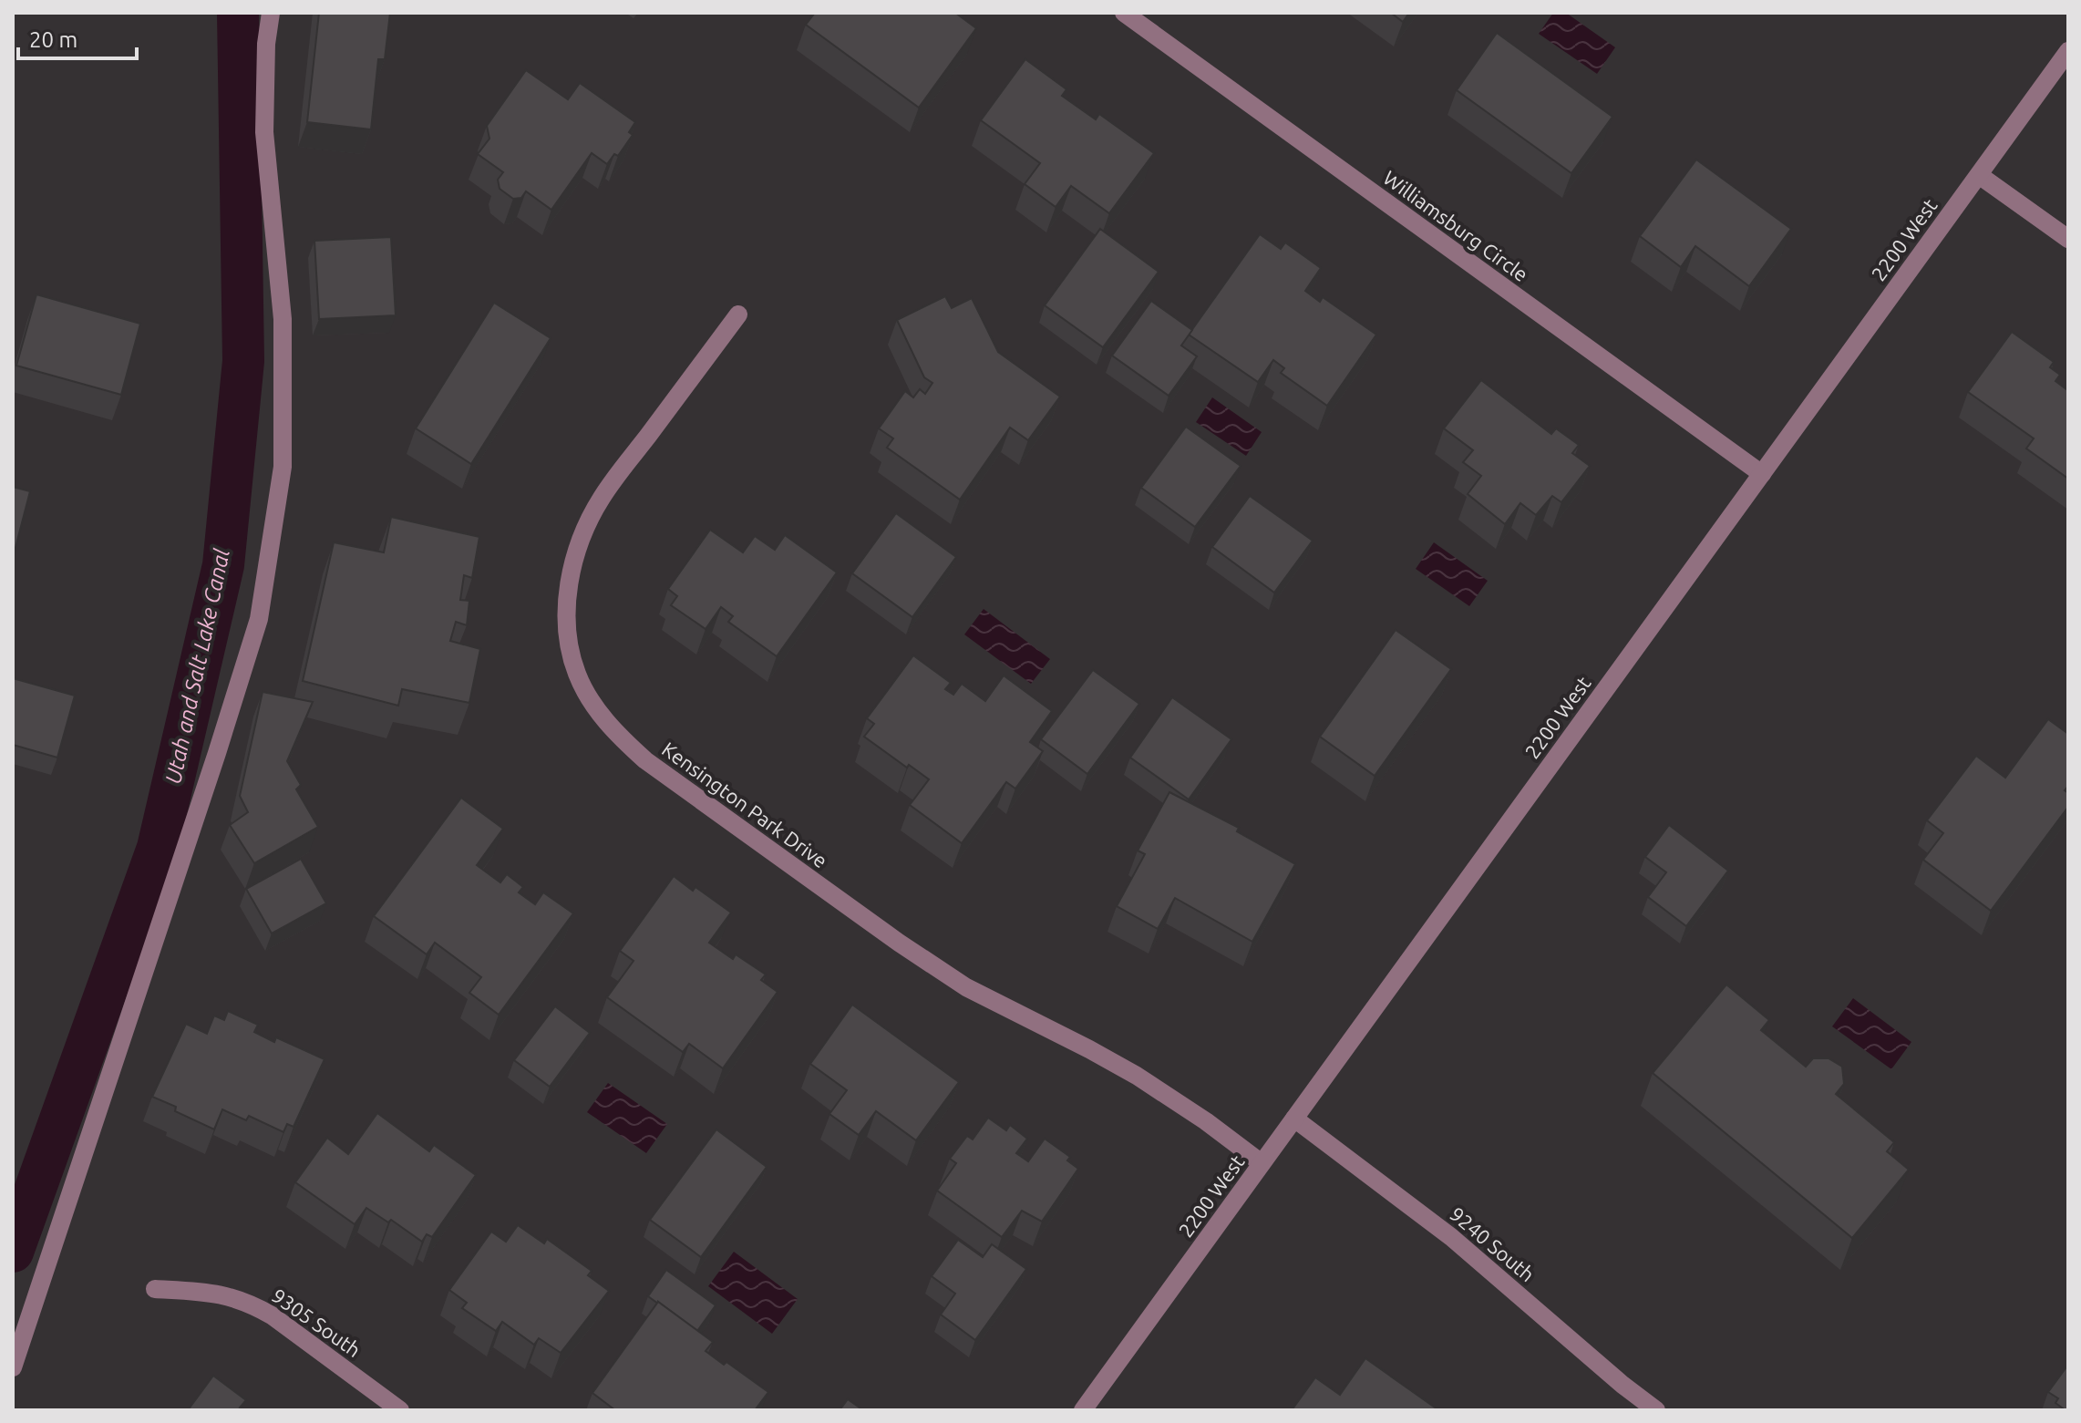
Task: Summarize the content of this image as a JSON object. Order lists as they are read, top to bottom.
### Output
{
  "streets": {
    "street": [
      "Williamsburg Circle",
      "2200 West",
      "Kensington Park Drive",
      "9240 South",
      "9305 South"
    ]
  },
  "crossings": [
    ["Williamsburg Circle", "2200 West"],
    ["2200 West", "Kensington Park Drive"],
    ["2200 West", "9240 South"]
  ],
  "water": ["Utah and Salt Lake Canal"],
  "scale_bar": "20 m"
}
